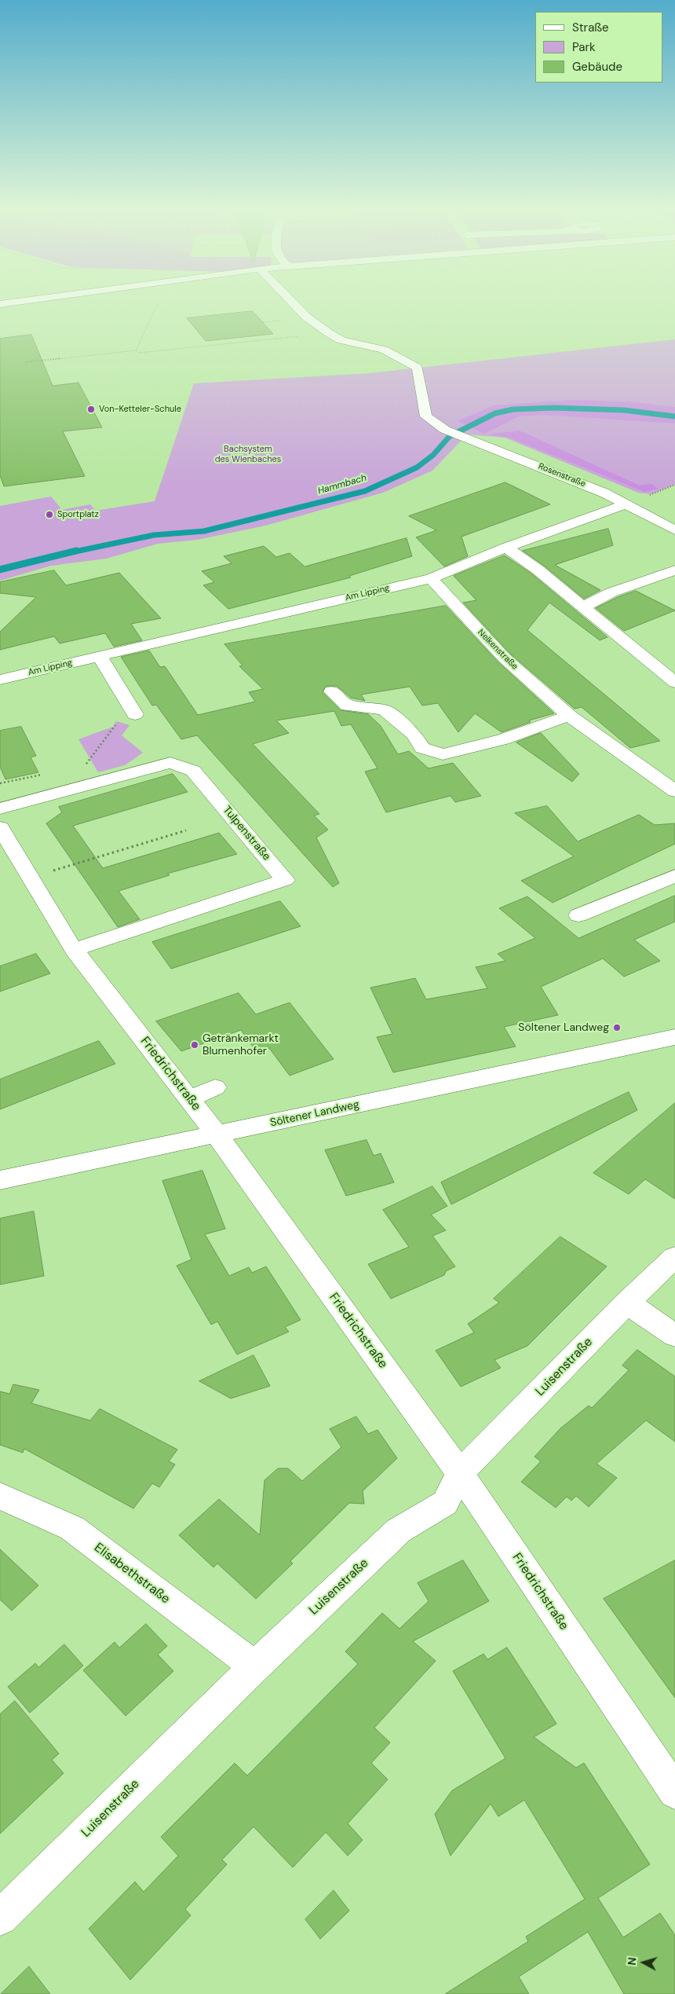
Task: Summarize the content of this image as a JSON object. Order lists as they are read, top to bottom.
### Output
{
  "streets": {
    "street": [
      "Rosenstraße",
      "Am Lipping",
      "Nelkenstraße",
      "Tulpenstraße",
      "Friedrichstraße",
      "Söltener Landweg",
      "Luisenstraße",
      "Elisabethstraße"
    ]
  },
  "crossings": [
    ["Rosenstraße", "Am Lipping"],
    ["Am Lipping", "Nelkenstraße"],
    ["Tulpenstraße", "Friedrichstraße"],
    ["Friedrichstraße", "Söltener Landweg"],
    ["Friedrichstraße", "Luisenstraße"],
    ["Luisenstraße", "Elisabethstraße"]
  ],
  "water": ["Hammbach"],
  "parks": ["Bachsystem des Wienbaches"],
  "places": [
    "Von-Ketteler-Schule",
    "Sportplatz",
    "Söltener Landweg",
    "Getränkemarkt Blumenhofer"
  ],
  "legend": ["Straße", "Park", "Gebäude"],
  "north": "left"
}
